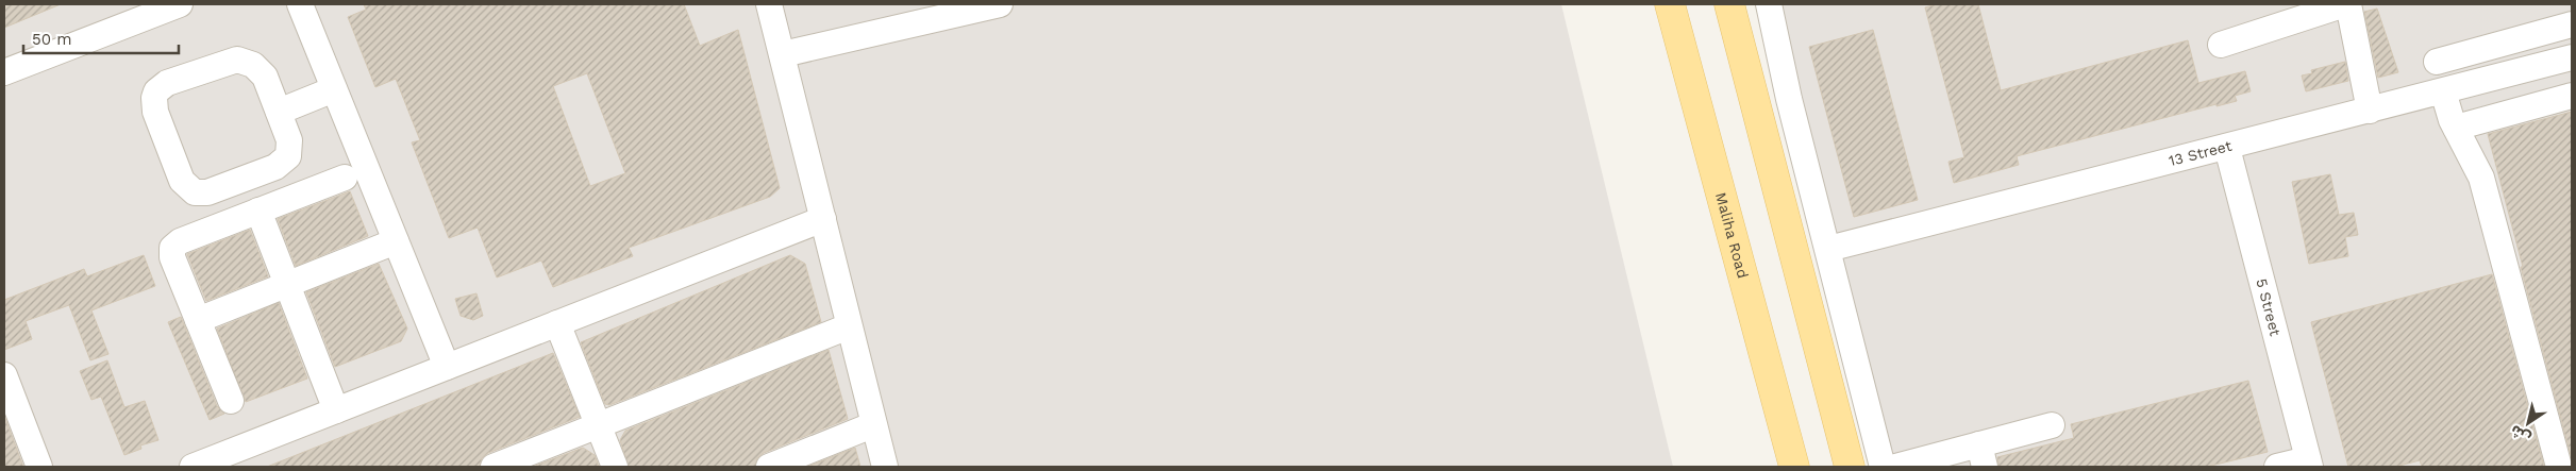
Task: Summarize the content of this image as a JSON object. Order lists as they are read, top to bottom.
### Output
{
  "streets": {
    "main road": ["Maliha Road"],
    "street": ["13 Street", "5 Street"]
  },
  "crossings": [
    ["13 Street", "5 Street"]
  ],
  "scale_bar": "50 m",
  "north": "bottom left"
}
